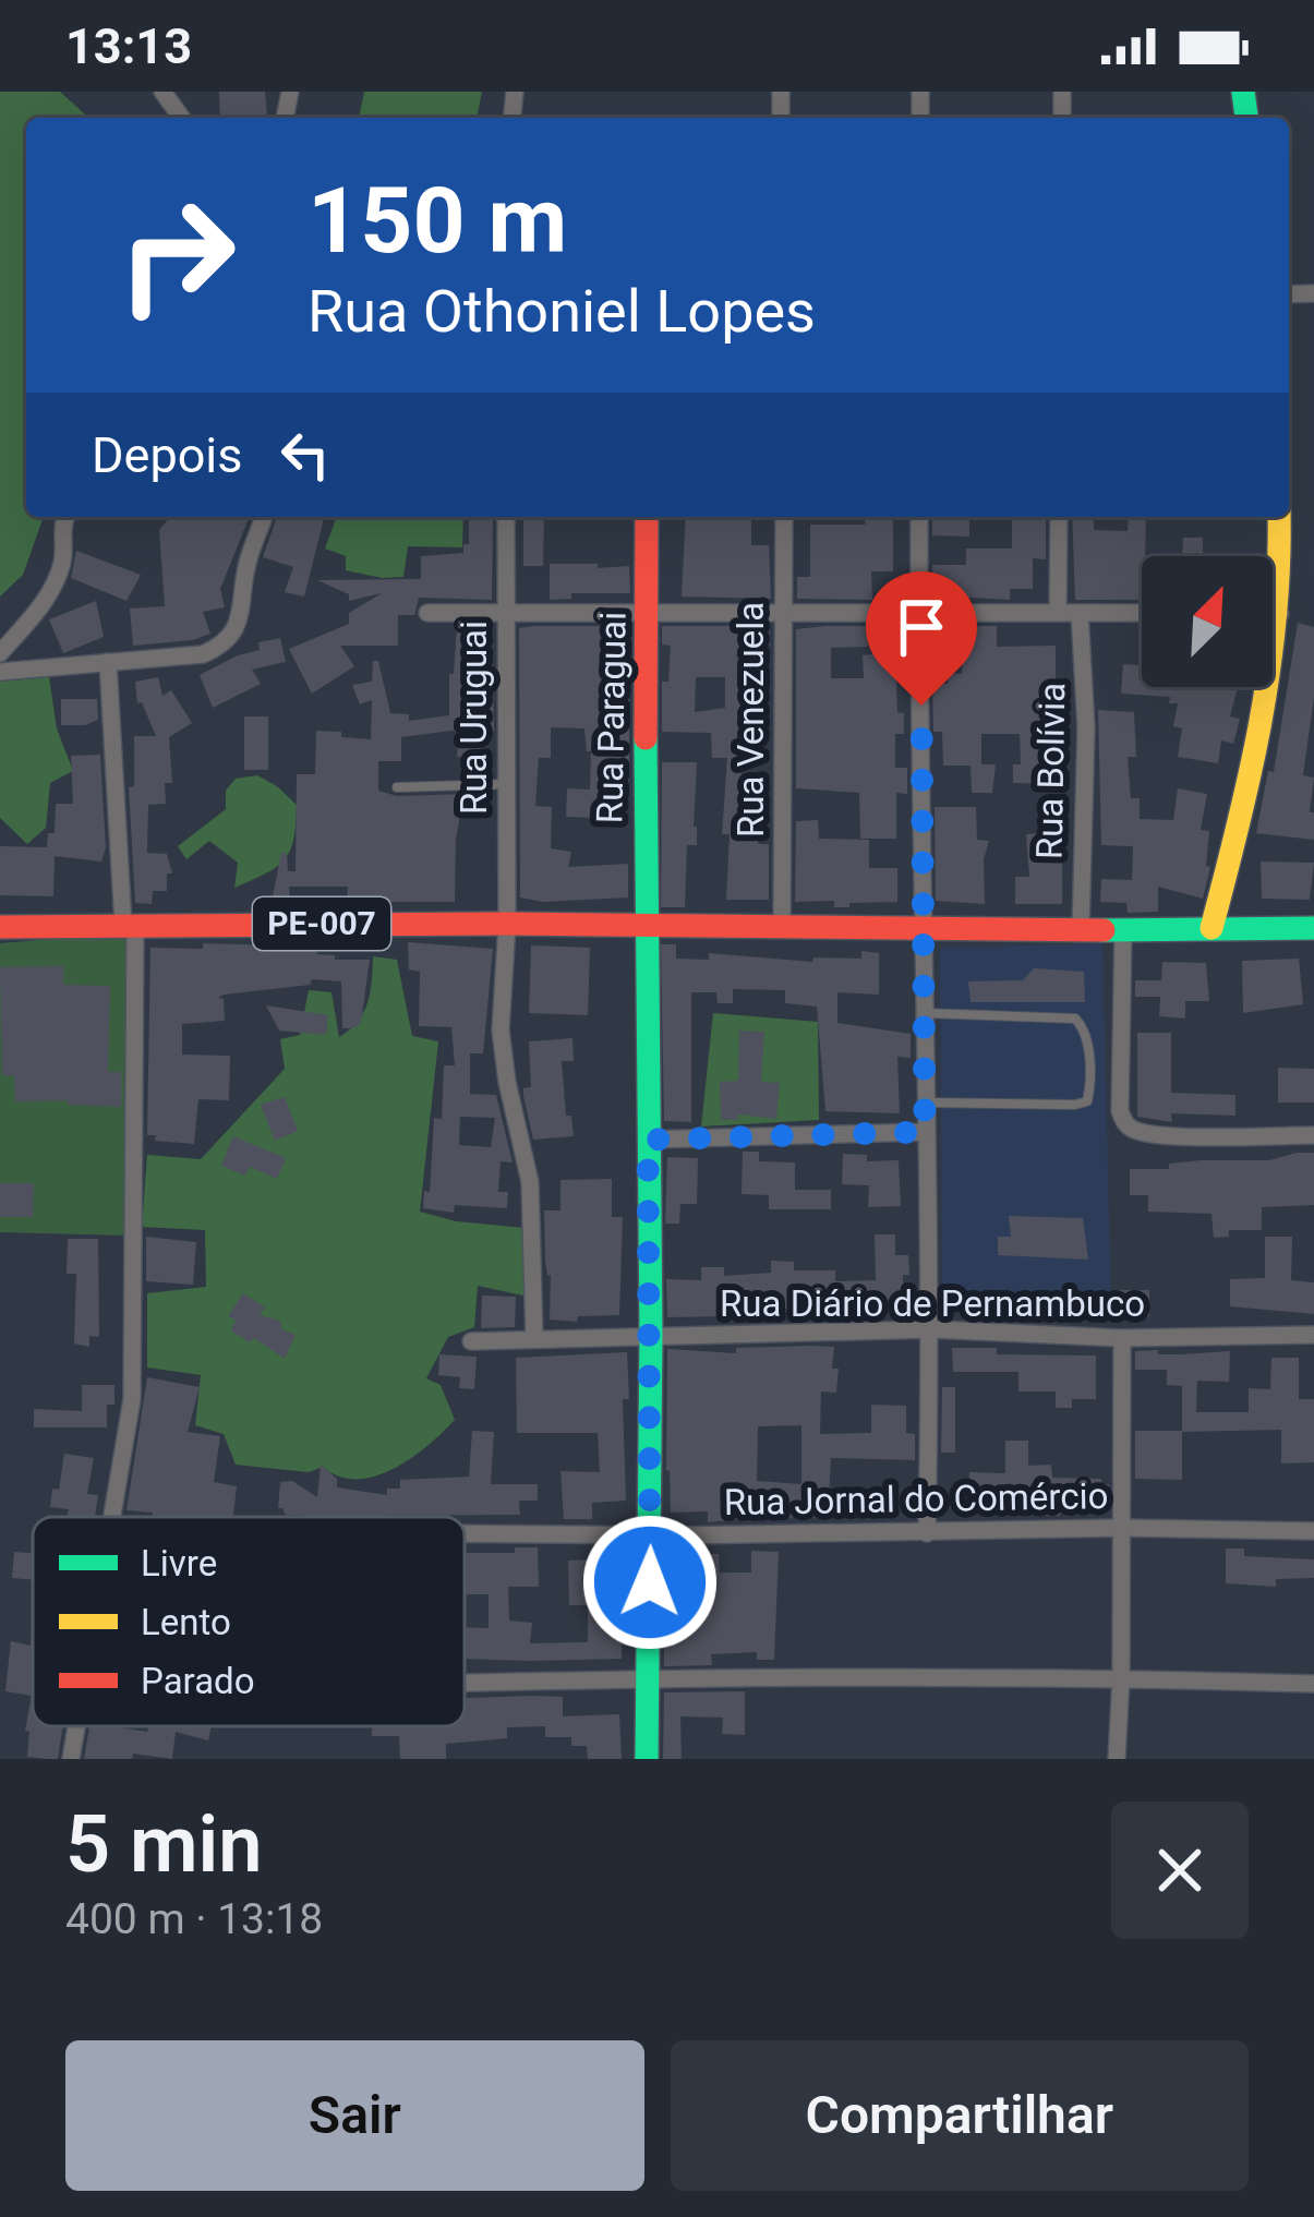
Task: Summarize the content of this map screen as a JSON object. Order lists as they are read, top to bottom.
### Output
{
  "streets": {
    "street": [
      "Rua Uruguai",
      "Rua Paraguai",
      "Rua Venezuela",
      "Rua Bolívia",
      "PE-007",
      "Rua Diário de Pernambuco",
      "Rua Jornal do Comércio"
    ]
  },
  "crossings": [
    ["Rua Uruguai", "PE-007"],
    ["Rua Uruguai", "Rua Diário de Pernambuco"],
    ["Rua Paraguai", "PE-007"],
    ["Rua Paraguai", "Rua Diário de Pernambuco"],
    ["Rua Paraguai", "Rua Jornal do Comércio"],
    ["Rua Venezuela", "PE-007"],
    ["Rua Bolívia", "PE-007"]
  ],
  "legend": ["Livre", "Lento", "Parado"],
  "north": "top right",
  "page": {
    "status": "13:13",
    "turn": ["150 m", "Rua Othoniel Lopes"],
    "then": "Depois",
    "heading": ["5 min", "400 m · 13:18"],
    "buttons": ["Sair", "Compartilhar"]
  }
}
